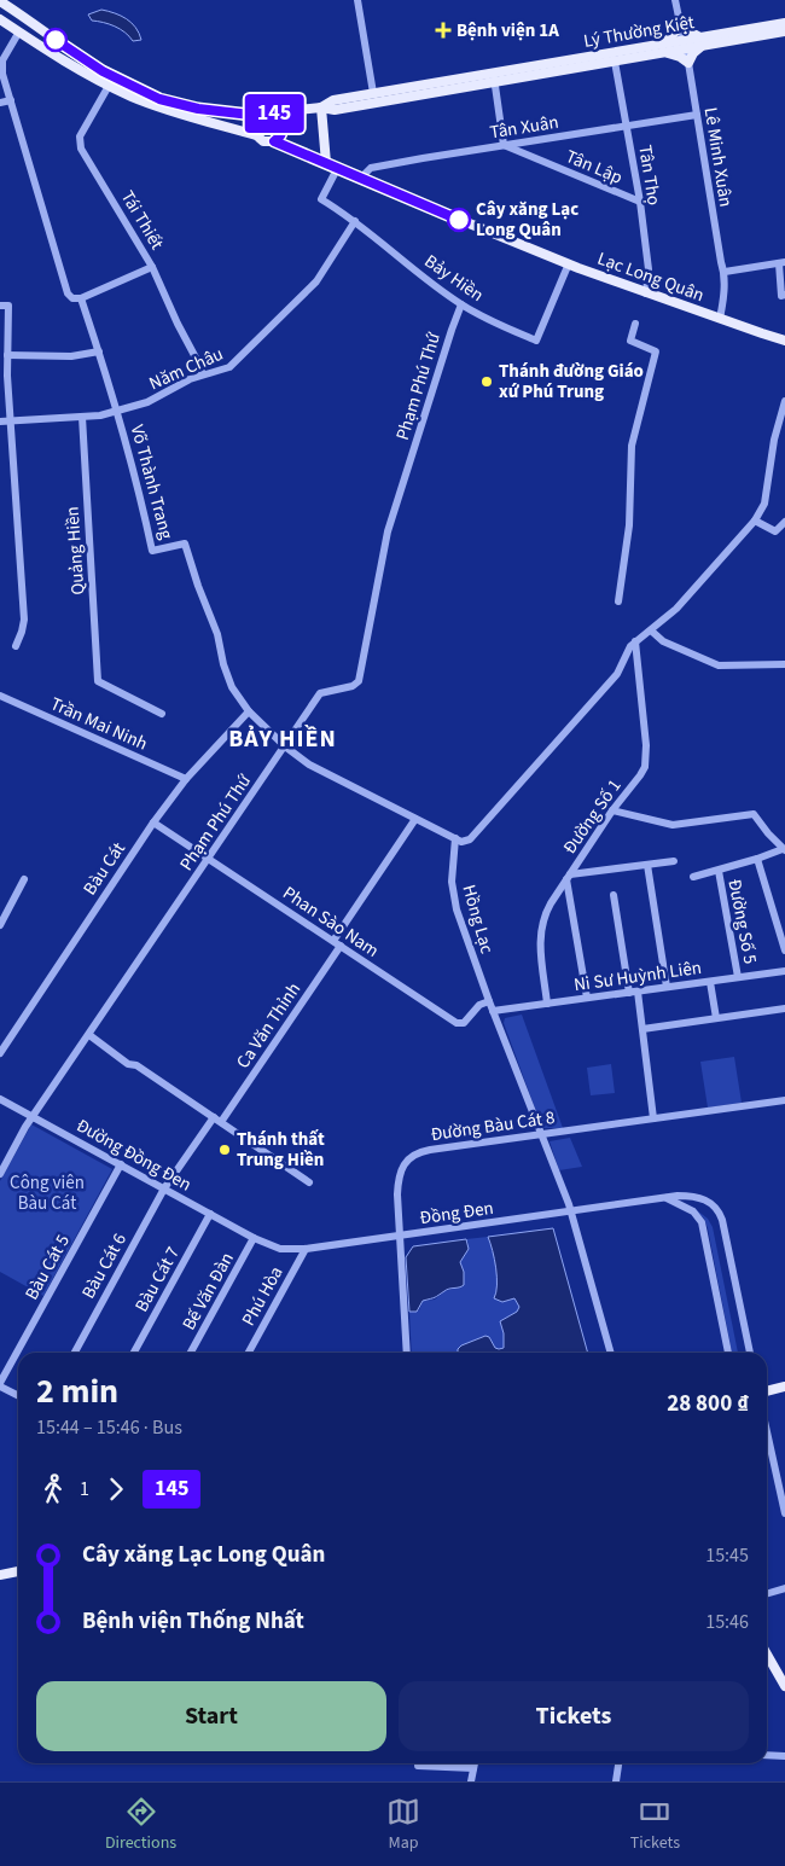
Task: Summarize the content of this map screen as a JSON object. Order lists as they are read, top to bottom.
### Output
{
  "streets": {
    "main road": ["Lý Thường Kiệt", "Lạc Long Quân"],
    "street": [
      "Tân Xuân",
      "Lê Minh Xuân",
      "Tân Lập",
      "Tân Thọ",
      "Tái Thiết",
      "Bảy Hiền",
      "Năm Châu",
      "Phạm Phú Thứ",
      "Võ Thành Trang",
      "Quảng Hiền",
      "Trần Mai Ninh",
      "Đường Số 1",
      "Bàu Cát",
      "Hồng Lạc",
      "Phan Sào Nam",
      "Đường Số 5",
      "Ni Sư Huỳnh Liên",
      "Ca Văn Thỉnh",
      "Đường Bàu Cát 8",
      "Đường Đồng Đen",
      "Đồng Đen",
      "Bàu Cát 6",
      "Bàu Cát 5",
      "Bàu Cát 7",
      "Bế Văn Đàn",
      "Phú Hòa"
    ]
  },
  "crossings": [
    ["Lý Thường Kiệt", "Lê Minh Xuân"],
    ["Lý Thường Kiệt", "Tân Thọ"],
    ["Lý Thường Kiệt", "Lạc Long Quân"],
    ["Tân Xuân", "Lê Minh Xuân"],
    ["Tân Xuân", "Tân Lập"],
    ["Tân Xuân", "Tân Thọ"],
    ["Tân Xuân", "Lạc Long Quân"],
    ["Lê Minh Xuân", "Lạc Long Quân"],
    ["Tân Lập", "Tân Thọ"],
    ["Tân Thọ", "Lạc Long Quân"],
    ["Tái Thiết", "Năm Châu"],
    ["Lạc Long Quân", "Bảy Hiền"],
    ["Bảy Hiền", "Năm Châu"],
    ["Bảy Hiền", "Phạm Phú Thứ"],
    ["Năm Châu", "Võ Thành Trang"],
    ["Năm Châu", "Quảng Hiền"],
    ["Phạm Phú Thứ", "Võ Thành Trang"],
    ["Phạm Phú Thứ", "Phan Sào Nam"],
    ["Phạm Phú Thứ", "Đường Đồng Đen"],
    ["Võ Thành Trang", "Bàu Cát"],
    ["Võ Thành Trang", "Hồng Lạc"],
    ["Võ Thành Trang", "Ca Văn Thỉnh"],
    ["Trần Mai Ninh", "Bàu Cát"],
    ["Đường Số 1", "Ni Sư Huỳnh Liên"],
    ["Bàu Cát", "Phan Sào Nam"],
    ["Hồng Lạc", "Phan Sào Nam"],
    ["Hồng Lạc", "Ni Sư Huỳnh Liên"],
    ["Hồng Lạc", "Đường Bàu Cát 8"],
    ["Hồng Lạc", "Đồng Đen"],
    ["Phan Sào Nam", "Ca Văn Thỉnh"],
    ["Đường Số 5", "Ni Sư Huỳnh Liên"],
    ["Ca Văn Thỉnh", "Đường Đồng Đen"],
    ["Ca Văn Thỉnh", "Bàu Cát 6"],
    ["Đường Bàu Cát 8", "Đồng Đen"],
    ["Đường Đồng Đen", "Đồng Đen"],
    ["Đường Đồng Đen", "Bàu Cát 6"],
    ["Đường Đồng Đen", "Bàu Cát 5"],
    ["Đường Đồng Đen", "Bàu Cát 7"],
    ["Đường Đồng Đen", "Bế Văn Đàn"],
    ["Đồng Đen", "Bế Văn Đàn"],
    ["Đồng Đen", "Phú Hòa"]
  ],
  "districts": ["BẢY HIỀN"],
  "parks": ["Công viên Bàu Cát"],
  "places": {
    "health": ["Bệnh viện 1A"],
    "other": ["Cây xăng Lạc Long Quân", "Thánh đường Giáo xứ Phú Trung", "Thánh thất Trung Hiền"]
  },
  "lines": ["bus line 145"],
  "page": {
    "on_map": "145",
    "heading": ["2 min", "15:44 – 15:46 · Bus", "28 800 ₫"],
    "legs": ["1", "145"],
    "list": [
      {
        "name": "Cây xăng Lạc Long Quân",
        "value": "15:45"
      },
      {
        "name": "Bệnh viện Thống Nhất",
        "value": "15:46"
      }
    ],
    "buttons": ["Start", "Tickets"],
    "tabs": ["Directions", "Map", "Tickets"]
  }
}
